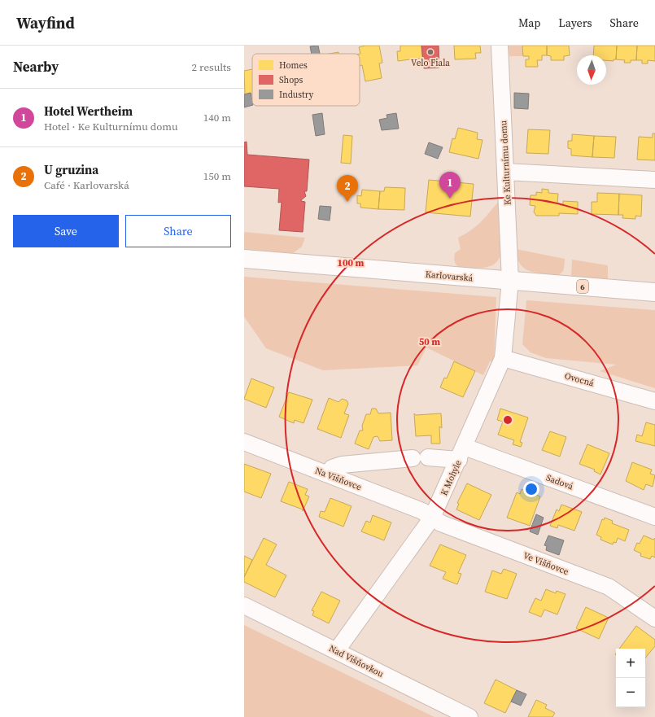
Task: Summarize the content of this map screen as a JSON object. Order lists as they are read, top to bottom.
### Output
{
  "streets": {
    "main road": ["Karlovarská", "6"],
    "street": [
      "Ke Kulturnímu domu",
      "Ovocná",
      "K Mohyle",
      "Na Višňovce",
      "Sadová",
      "Ve Višňovce",
      "Nad Višňovkou"
    ]
  },
  "crossings": [
    ["Ke Kulturnímu domu", "Karlovarská"],
    ["Ke Kulturnímu domu", "K Mohyle"],
    ["Karlovarská", "K Mohyle"],
    ["Ovocná", "K Mohyle"],
    ["K Mohyle", "Na Višňovce"],
    ["K Mohyle", "Sadová"],
    ["K Mohyle", "Ve Višňovce"],
    ["K Mohyle", "Nad Višňovkou"],
    ["Na Višňovce", "Sadová"],
    ["Na Višňovce", "Ve Višňovce"]
  ],
  "places": ["Velo Fiala"],
  "legend": ["Homes", "Shops", "Industry"],
  "north": "bottom",
  "page": {
    "header": "Wayfind",
    "nav": ["Map", "Layers", "Share"],
    "heading": ["Nearby", "2 results"],
    "list": [
      {
        "mark": "1",
        "name": "Hotel Wertheim",
        "note": "Hotel · Ke Kulturnímu domu",
        "value": "140 m"
      },
      {
        "mark": "2",
        "name": "U gruzina",
        "note": "Café · Karlovarská",
        "value": "150 m"
      }
    ],
    "pins": ["1", "2"],
    "buttons": ["Save", "Share"],
    "map_buttons": ["+", "−"]
  },
  "rings": ["100 m", "50 m"]
}
